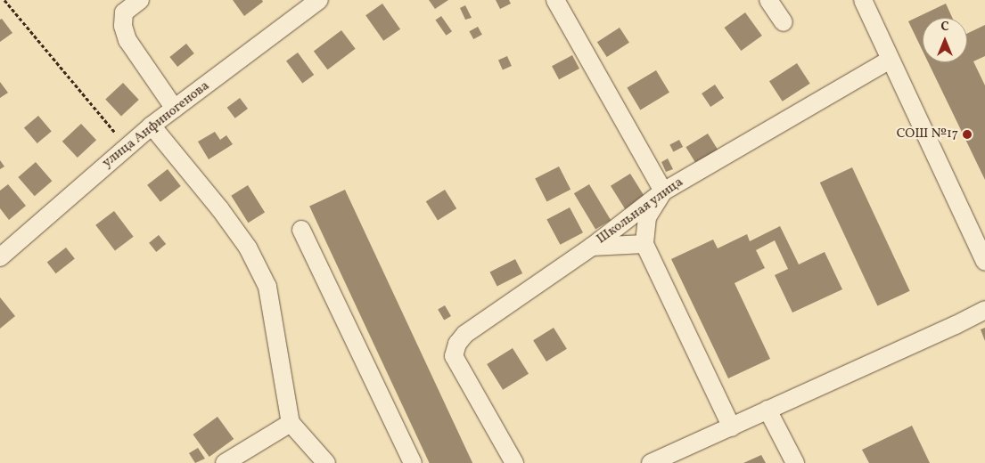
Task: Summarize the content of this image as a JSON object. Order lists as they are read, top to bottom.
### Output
{
  "streets": {
    "street": ["улица Анфиногенова", "Школьная улица"]
  },
  "places": ["СОШ №17"],
  "north": "top"
}
